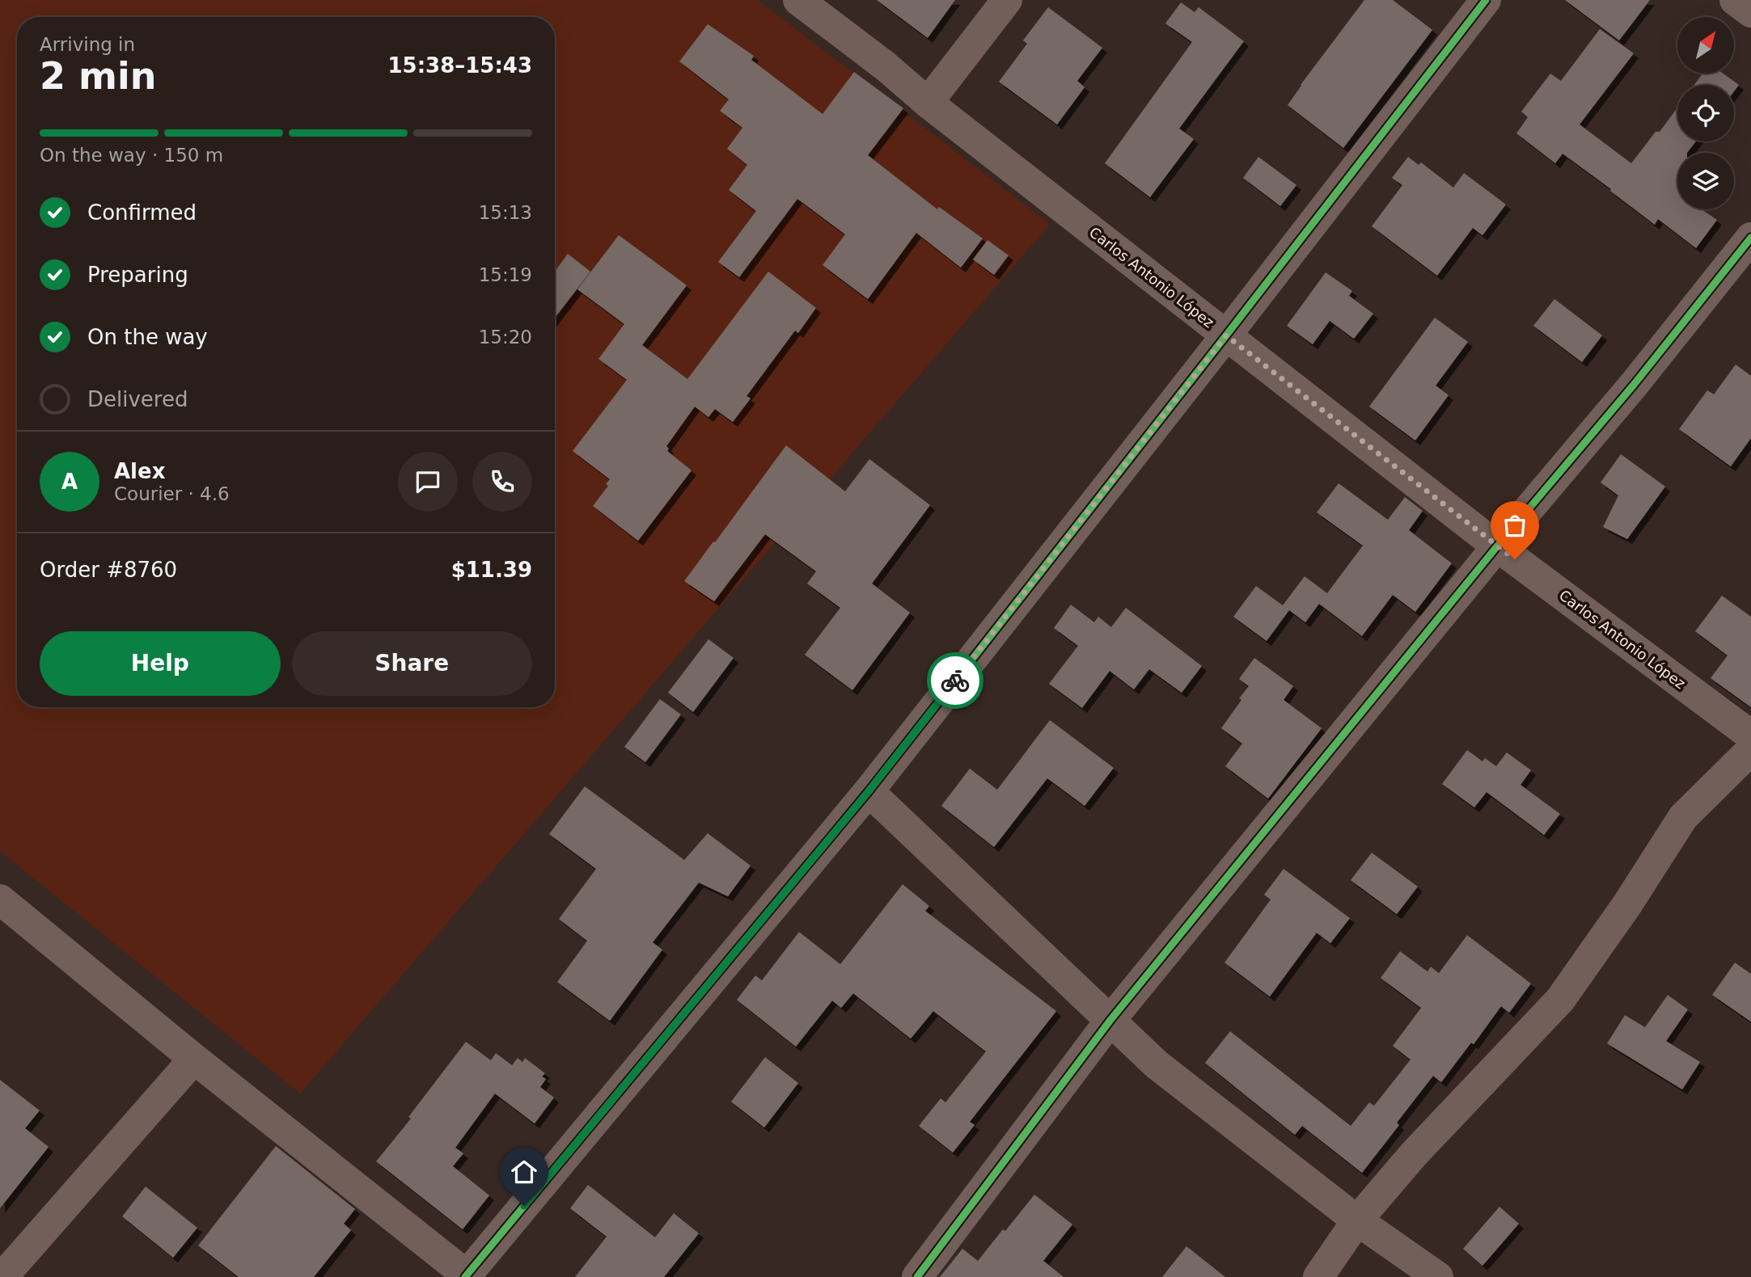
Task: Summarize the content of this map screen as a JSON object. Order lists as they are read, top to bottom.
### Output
{
  "streets": {
    "street": ["Carlos Antonio López"]
  },
  "north": "top right",
  "page": {
    "heading": ["2 min", "Arriving in", "15:38–15:43"],
    "panel": [
      "Alex",
      "Courier · 4.6",
      "Order #8760",
      "$11.39"
    ],
    "bar": "On the way · 150 m",
    "list": [
      ["Confirmed", "15:13"],
      ["Preparing", "15:19"],
      ["On the way", "15:20"],
      "Delivered"
    ],
    "round": "A",
    "buttons": ["Help", "Share"]
  }
}
